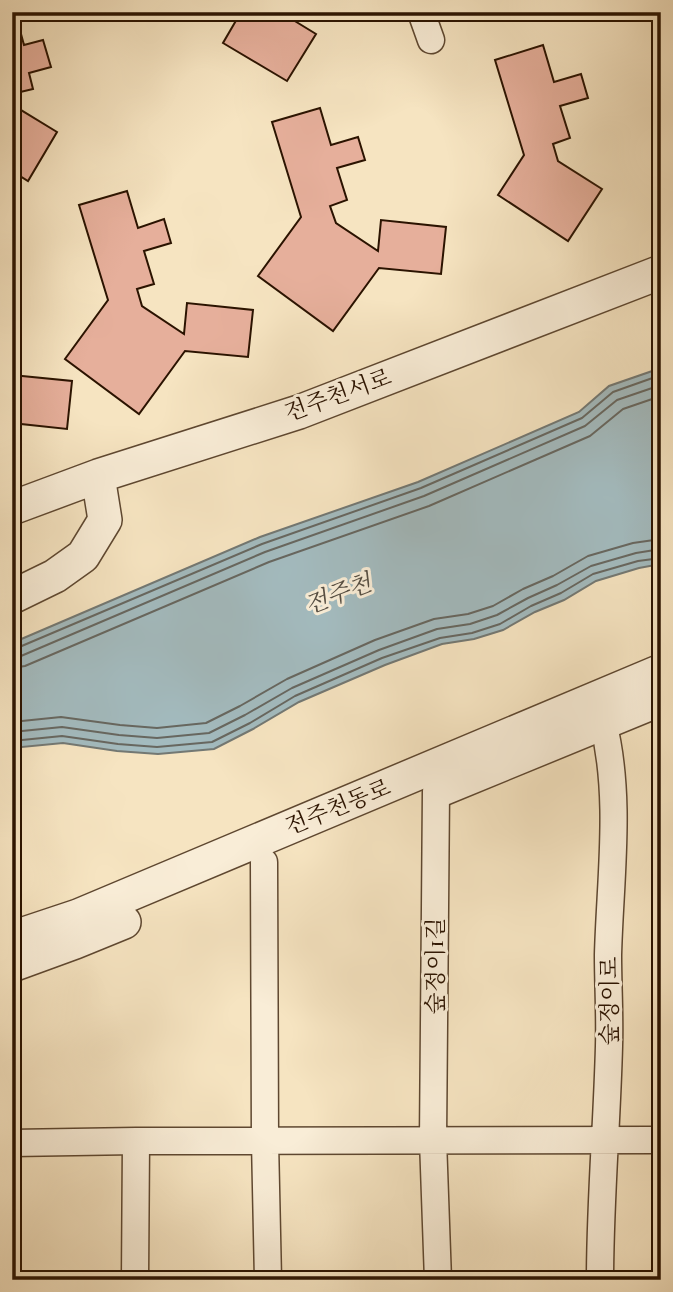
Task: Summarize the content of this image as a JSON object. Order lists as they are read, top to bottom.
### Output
{
  "streets": {
    "street": [
      "전주천서로",
      "전주천동로",
      "숲정이1길",
      "숲정이로"
    ]
  },
  "crossings": [
    ["전주천동로", "숲정이1길"],
    ["전주천동로", "숲정이로"]
  ],
  "water": ["전주천"]
}
